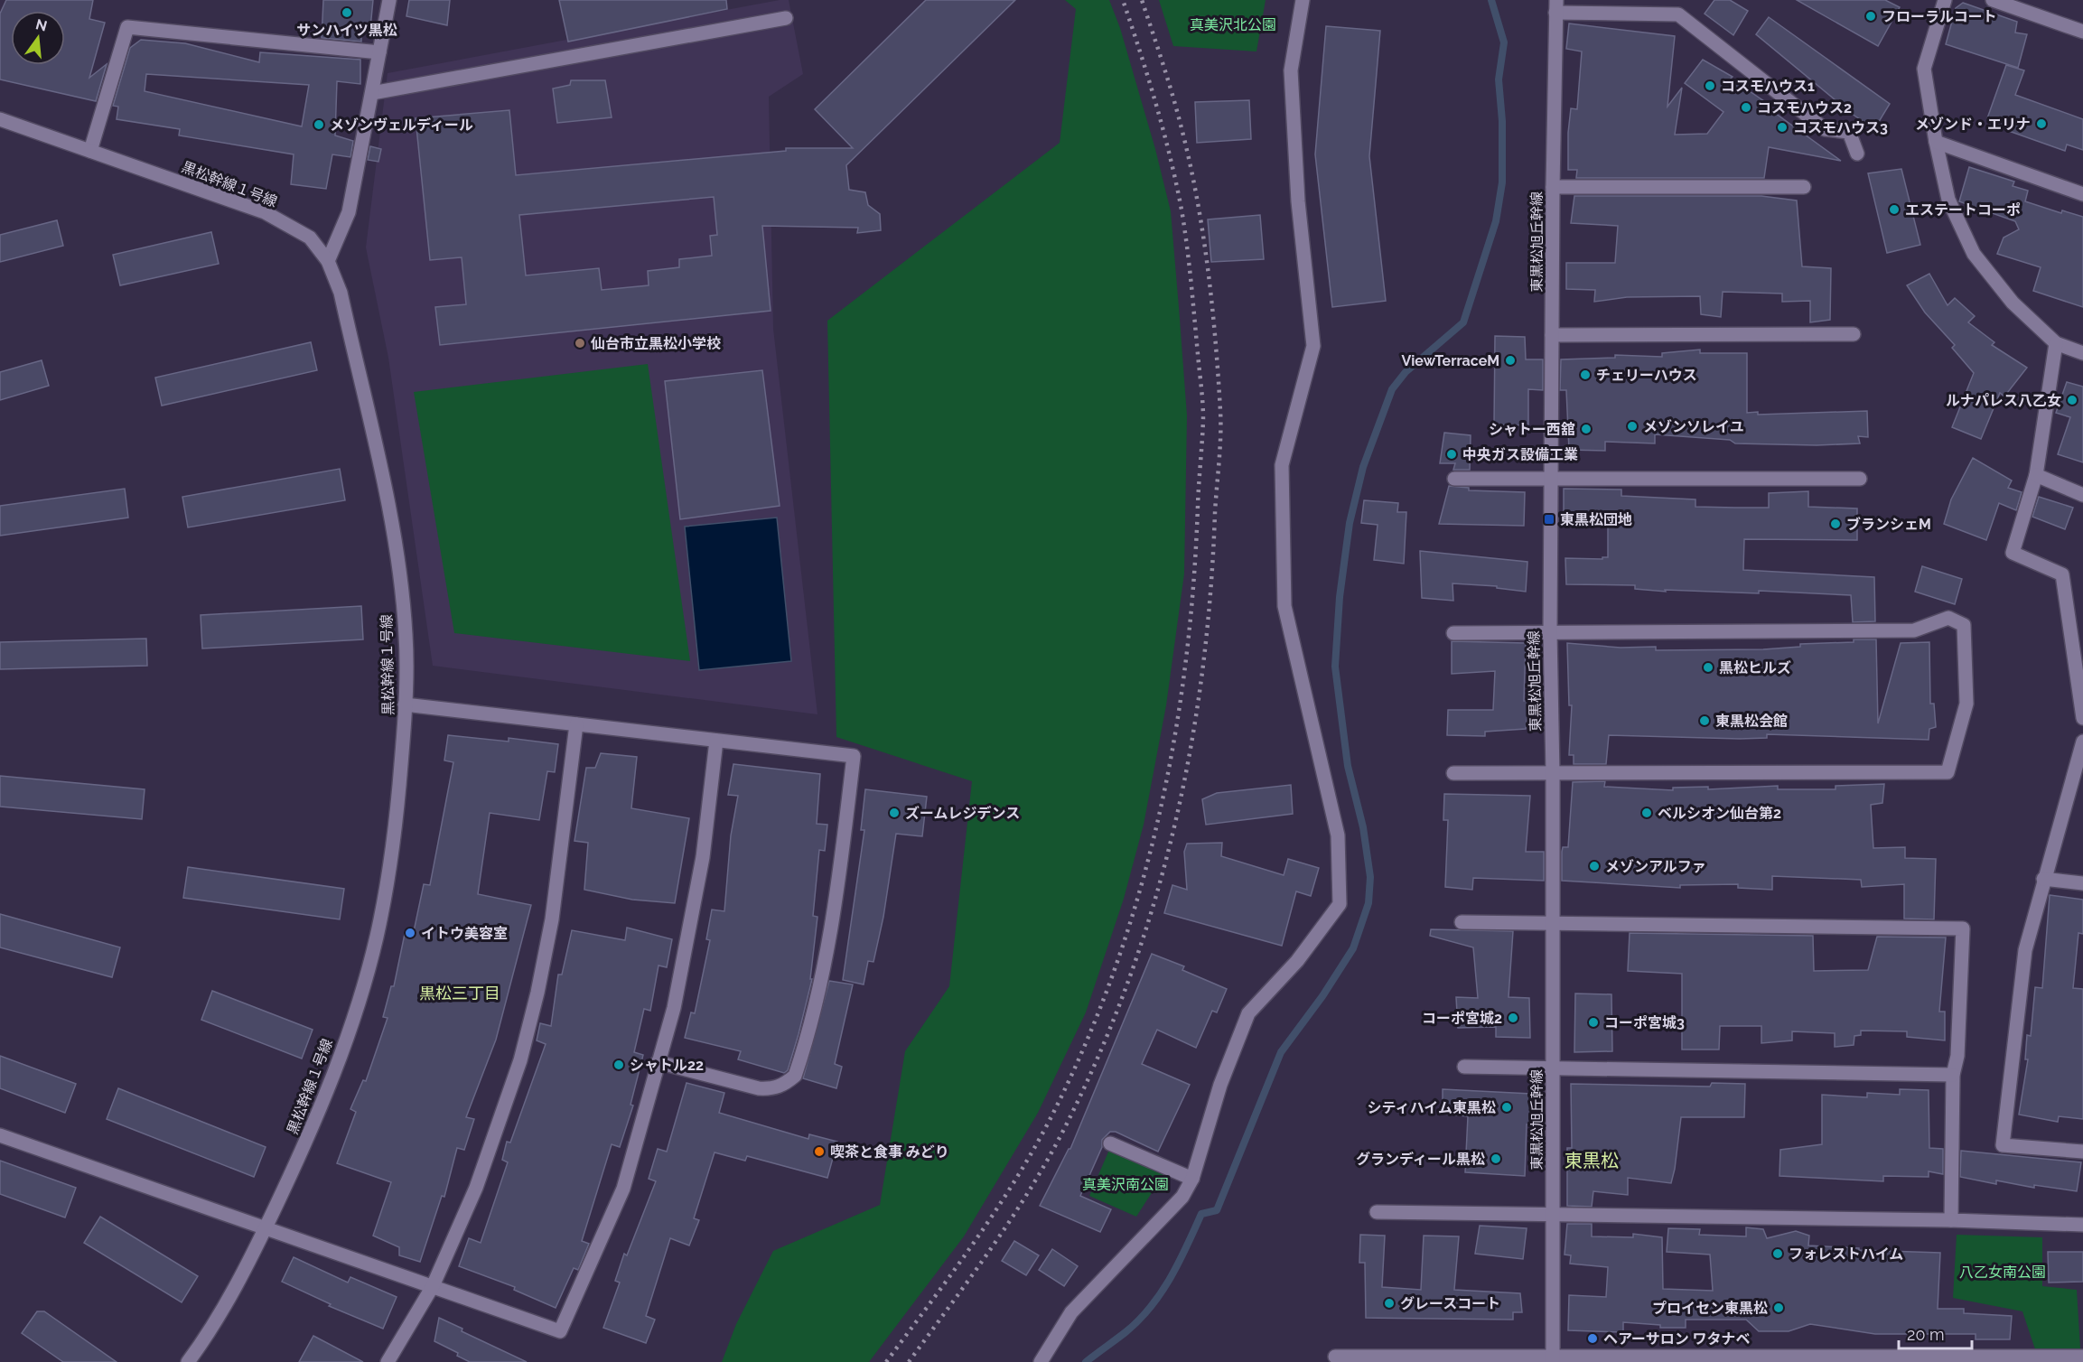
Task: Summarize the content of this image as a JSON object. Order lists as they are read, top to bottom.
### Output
{
  "streets": {
    "street": ["黒松幹線１号線", "東黒松旭丘幹線"]
  },
  "districts": ["黒松三丁目", "東黒松"],
  "parks": ["真美沢北公園", "真美沢南公園", "八乙女南公園"],
  "places": {
    "other": [
      "サンハイツ黒松",
      "フローラルコート",
      "コスモハウス1",
      "コスモハウス2",
      "メゾンド・エリナ",
      "メゾンヴェルディール",
      "コスモハウス3",
      "エステートコーポ",
      "仙台市立黒松小学校",
      "ViewTerraceM",
      "チェリーハウス",
      "ルナパレス八乙女",
      "メゾンソレイユ",
      "シャトー西舘",
      "中央ガス設備工業",
      "ブランシェM",
      "黒松ヒルズ",
      "東黒松会館",
      "ズームレジデンス",
      "ベルシオン仙台第2",
      "メゾンアルファ",
      "イトウ美容室",
      "コーポ宮城2",
      "コーポ宮城3",
      "シャトル22",
      "シティハイム東黒松",
      "喫茶と食事 みどり",
      "グランディール黒松",
      "フォレストハイム",
      "グレースコート",
      "プロイセン東黒松",
      "ヘアーサロン ワタナベ"
    ],
    "transit": ["東黒松団地"]
  },
  "scale_bar": "20 m",
  "north": "top"
}
